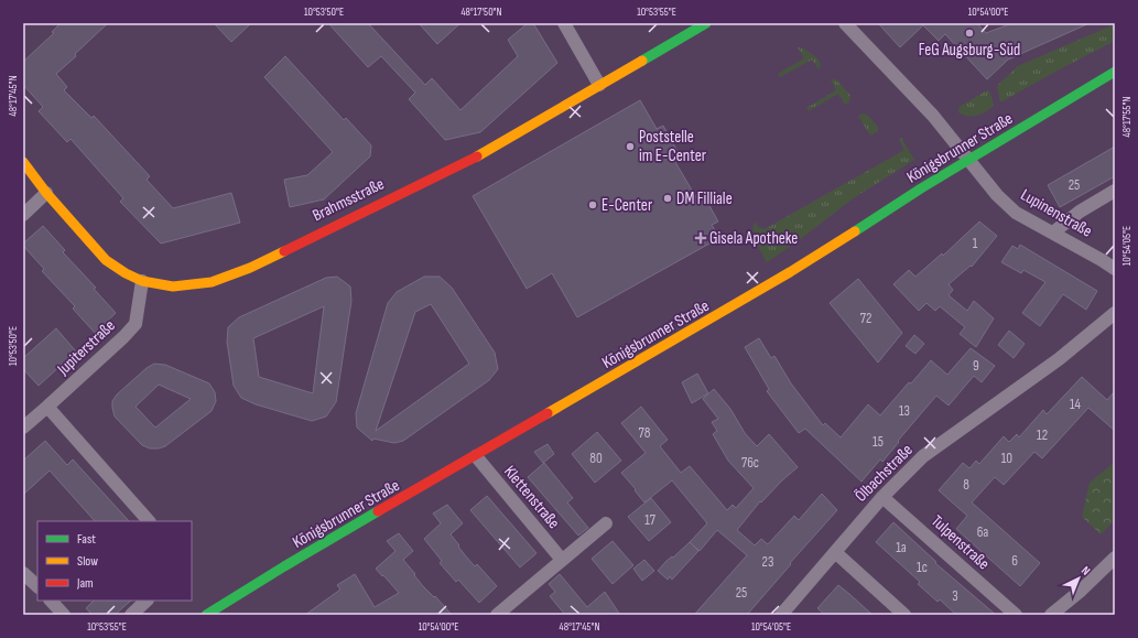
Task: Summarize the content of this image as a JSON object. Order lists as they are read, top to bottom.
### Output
{
  "streets": {
    "main road": ["Königsbrunner Straße", "Brahmsstraße"],
    "street": [
      "Lupinenstraße",
      "Jupiterstraße",
      "Ölbachstraße",
      "Klettenstraße",
      "Tulpenstraße"
    ]
  },
  "crossings": [
    ["Königsbrunner Straße", "Lupinenstraße"],
    ["Königsbrunner Straße", "Klettenstraße"],
    ["Brahmsstraße", "Jupiterstraße"],
    ["Ölbachstraße", "Tulpenstraße"]
  ],
  "places": {
    "other": [
      "FeG Augsburg-Süd",
      "Poststelle im E-Center",
      "DM Filliale",
      "E-Center"
    ],
    "health": ["Gisela Apotheke"]
  },
  "house_numbers": [
    "25",
    "1",
    "72",
    "9",
    "14",
    "13",
    "78",
    "12",
    "15",
    "80",
    "10",
    "76c",
    "8",
    "17",
    "6a",
    "1a",
    "6",
    "23",
    "1c",
    "25",
    "3"
  ],
  "legend": ["Fast", "Slow", "Jam"],
  "north": "top right",
  "coordinates": [
    "10°53'50\"E",
    "48°17'50\"N",
    "10°53'55\"E",
    "10°54'00\"E",
    "48°17'45\"N",
    "48°17'55\"N",
    "10°54'05\"E"
  ]
}
